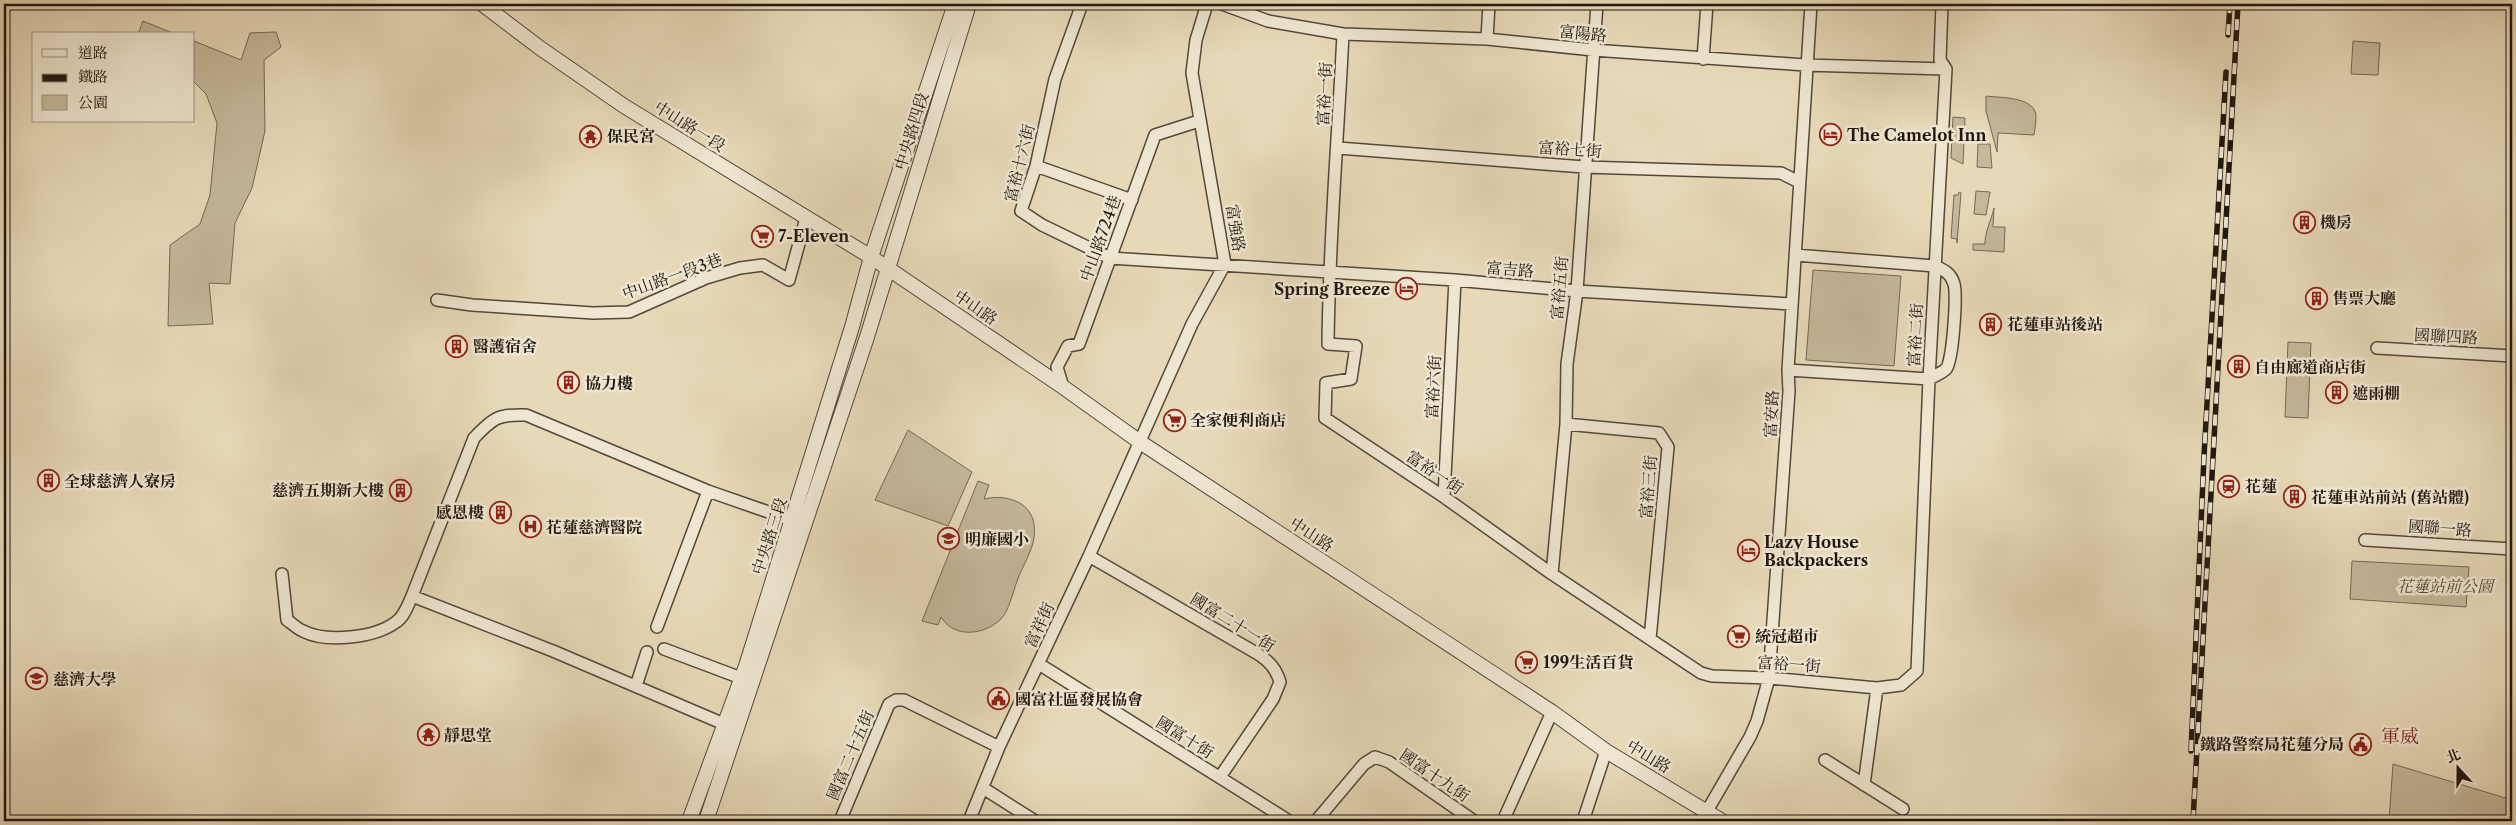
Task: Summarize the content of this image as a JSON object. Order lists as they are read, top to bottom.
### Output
{
  "streets": {
    "street": [
      "富陽路",
      "富裕一街",
      "中山路一段",
      "中央路四段",
      "富裕七街",
      "富裕十六街",
      "富強路",
      "中山路724巷",
      "富吉路",
      "中山路一段3巷",
      "富裕五街",
      "中山路",
      "富裕二街",
      "國聯四路",
      "富裕六街",
      "富安路",
      "富裕三街",
      "國聯一路",
      "中央路三段",
      "國富二十一街",
      "富祥街",
      "國富十街",
      "國富二十五街",
      "國富十九街"
    ]
  },
  "crossings": [
    ["富陽路", "富裕一街"],
    ["富陽路", "富裕五街"],
    ["富陽路", "富裕二街"],
    ["富陽路", "富安路"],
    ["富裕一街", "富裕七街"],
    ["富裕一街", "富吉路"],
    ["富裕一街", "富裕五街"],
    ["富裕一街", "富裕二街"],
    ["富裕一街", "富裕六街"],
    ["富裕一街", "富安路"],
    ["富裕一街", "富裕三街"],
    ["中山路一段", "中央路四段"],
    ["中山路一段", "中山路一段3巷"],
    ["中山路一段", "中山路"],
    ["中山路一段", "中央路三段"],
    ["中央路四段", "中山路"],
    ["中央路四段", "中央路三段"],
    ["富裕七街", "富裕五街"],
    ["富裕七街", "富安路"],
    ["富裕十六街", "富強路"],
    ["富裕十六街", "中山路724巷"],
    ["富裕十六街", "富吉路"],
    ["富強路", "中山路724巷"],
    ["富強路", "富吉路"],
    ["富強路", "中山路"],
    ["富強路", "富祥街"],
    ["中山路724巷", "中山路"],
    ["富吉路", "富裕五街"],
    ["富吉路", "富裕六街"],
    ["富吉路", "富安路"],
    ["富裕五街", "富裕三街"],
    ["中山路", "富安路"],
    ["中山路", "中央路三段"],
    ["中山路", "富祥街"],
    ["國富二十一街", "富祥街"],
    ["國富二十一街", "國富十街"],
    ["富祥街", "國富十街"],
    ["富祥街", "國富二十五街"]
  ],
  "districts": ["軍威"],
  "parks": ["花蓮站前公園"],
  "places": {
    "hotel": ["The Camelot Inn", "Spring Breeze", "Lazy House Backpackers"],
    "temple": ["保民宮", "靜思堂"],
    "building": [
      "機房",
      "售票大廳",
      "花蓮車站後站",
      "醫護宿舍",
      "自由廊道商店街",
      "協力樓",
      "遮雨棚",
      "全球慈濟人寮房",
      "慈濟五期新大樓",
      "花蓮車站前站 (舊站體)",
      "感恩樓"
    ],
    "supermarket": [
      "7-Eleven",
      "全家便利商店",
      "統冠超市",
      "199生活百貨"
    ],
    "station": ["花蓮"],
    "hospital": ["花蓮慈濟醫院"],
    "school or university": ["明廉國小", "慈濟大學"],
    "public building": ["國富社區發展協會", "鐵路警察局花蓮分局"]
  },
  "legend": ["道路", "鐵路", "公園"],
  "north": "top"
}
